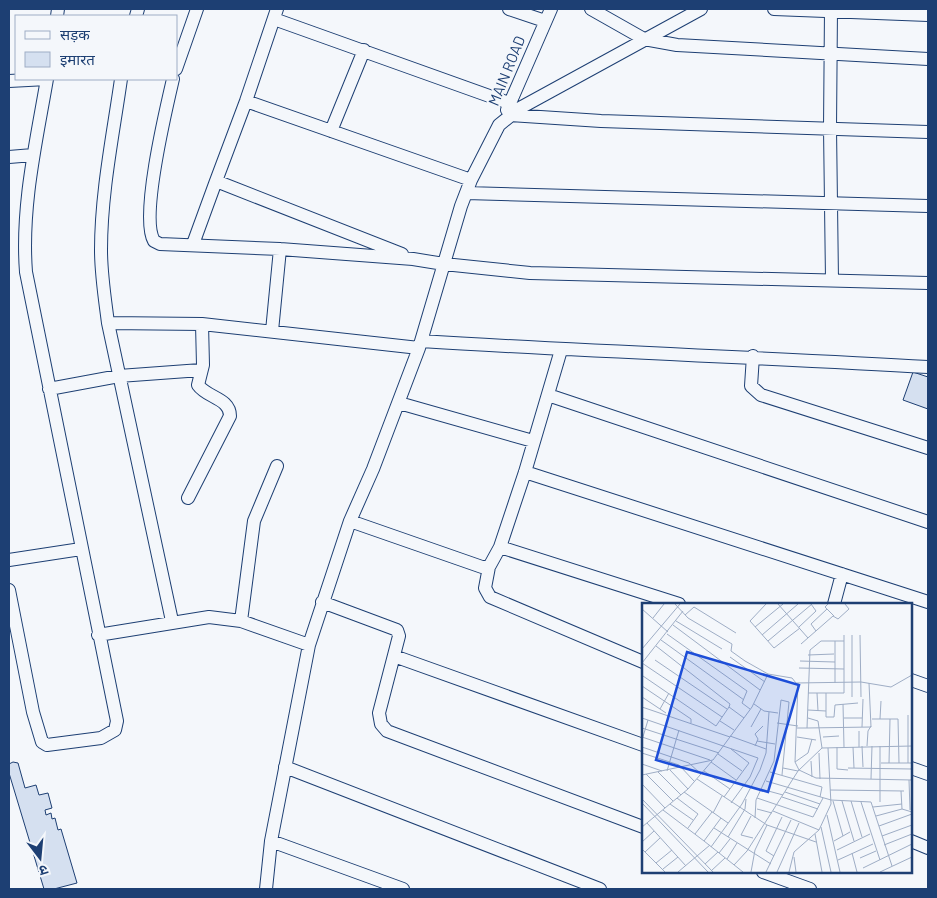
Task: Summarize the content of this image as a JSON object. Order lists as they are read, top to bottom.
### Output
{
  "streets": {
    "street": ["MAIN ROAD"]
  },
  "legend": ["सड़क", "इमारत"],
  "north": "bottom"
}
